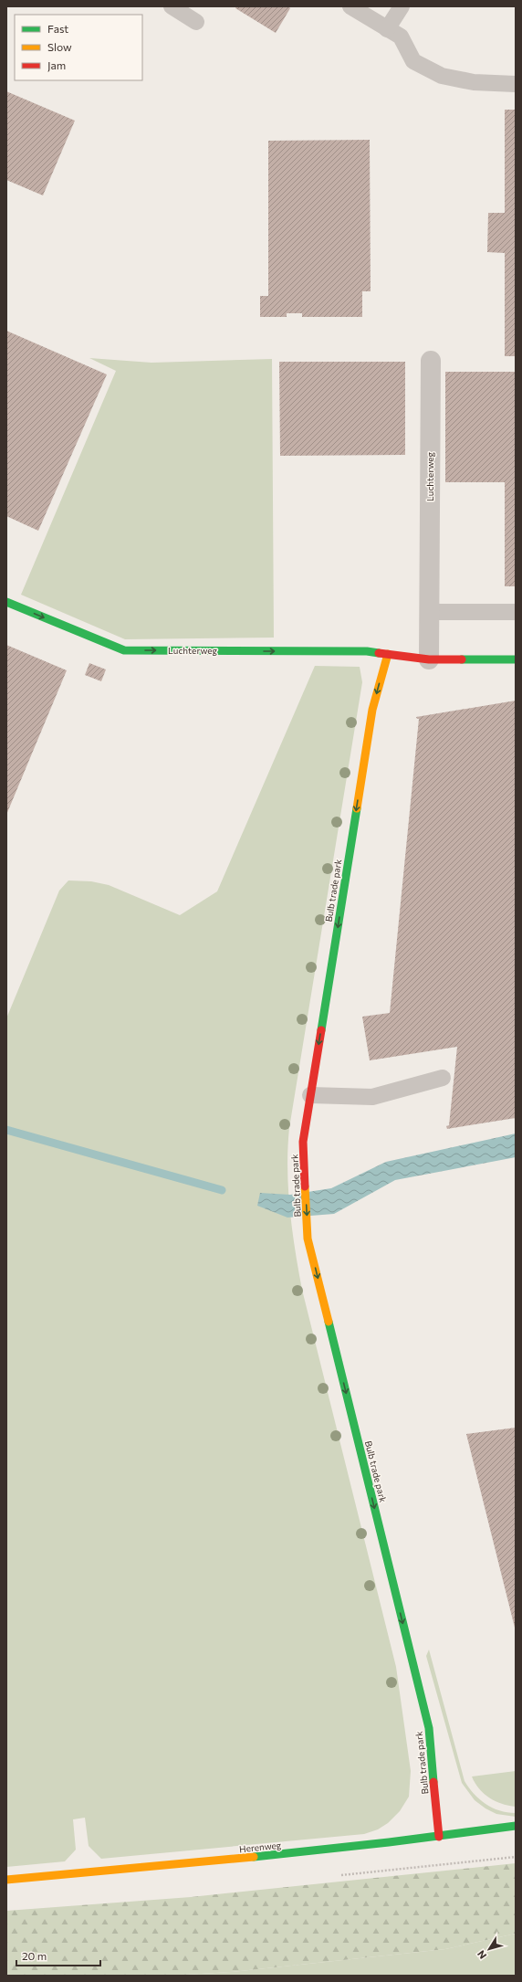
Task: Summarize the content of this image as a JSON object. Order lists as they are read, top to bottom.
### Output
{
  "streets": {
    "street": ["Luchterweg", "Bulb trade park", "Herenweg"]
  },
  "crossings": [
    ["Luchterweg", "Bulb trade park"],
    ["Bulb trade park", "Herenweg"]
  ],
  "one_way": ["Luchterweg", "Bulb trade park"],
  "legend": ["Fast", "Slow", "Jam"],
  "scale_bar": "20 m",
  "north": "bottom left"
}
